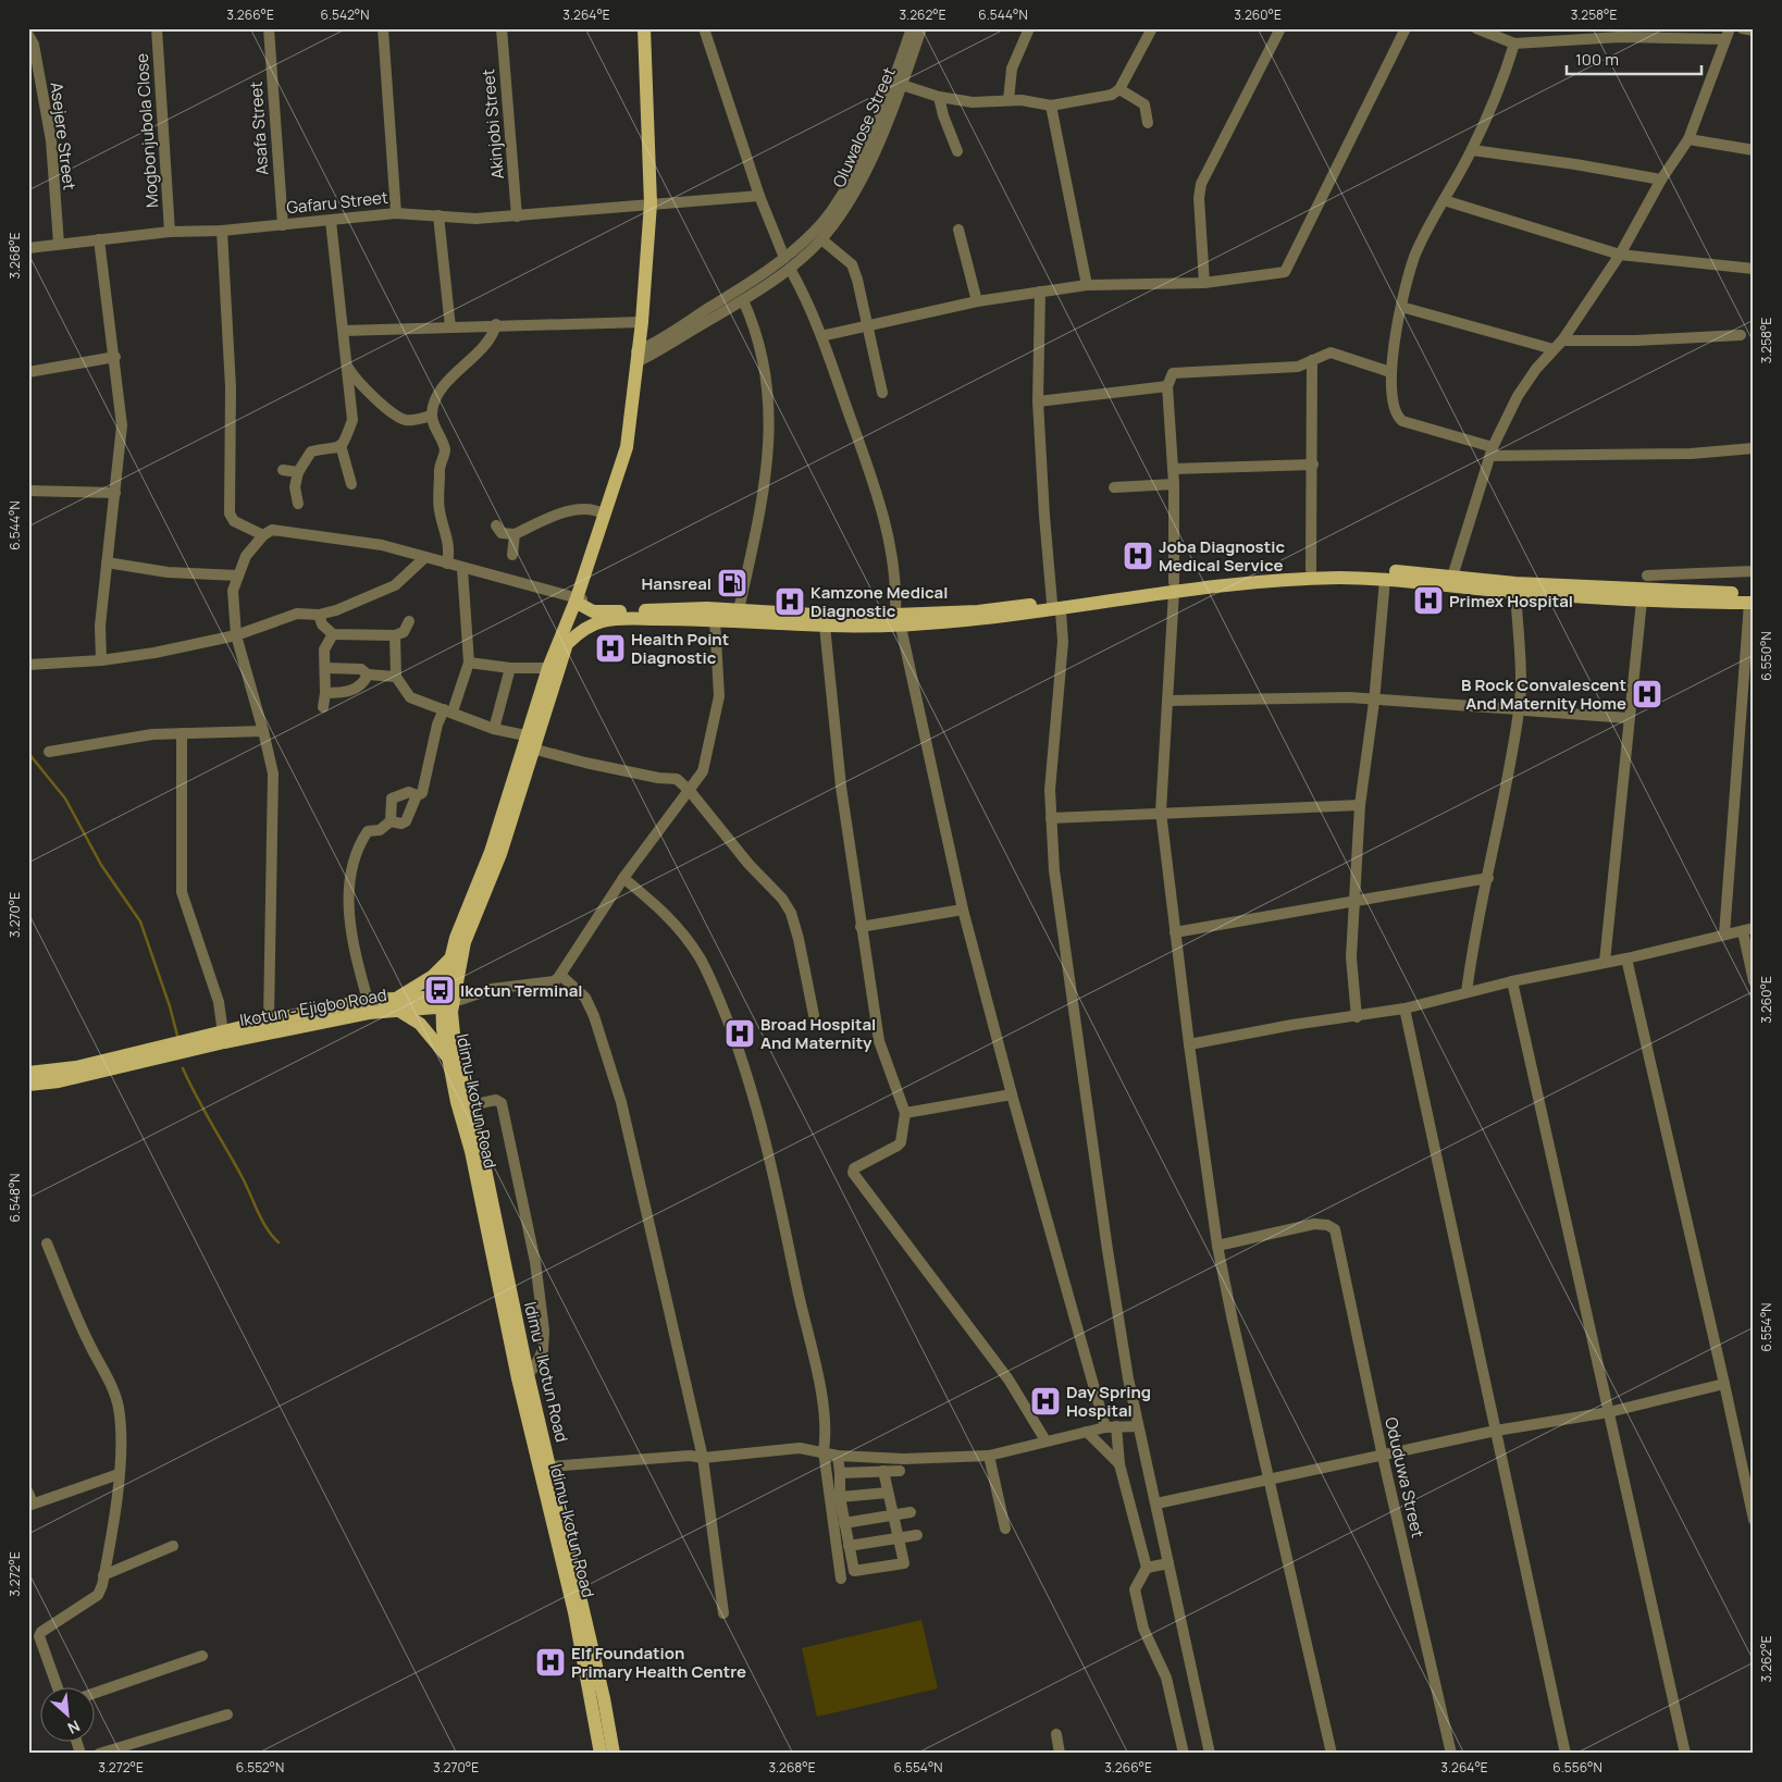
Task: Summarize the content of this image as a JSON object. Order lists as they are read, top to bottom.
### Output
{
  "streets": {
    "main road": ["Ikotun - Ejigbo Road", "Idimu-Ikotun Road", "Idimu - Ikotun Road"],
    "street": [
      "Akinjobi Street",
      "Oluwalose Street",
      "Asafa Street",
      "Mogbonjubola Close",
      "Asejere Street",
      "Gafaru Street",
      "Oduduwa Street"
    ]
  },
  "crossings": [
    ["Akinjobi Street", "Gafaru Street"],
    ["Asafa Street", "Gafaru Street"],
    ["Mogbonjubola Close", "Gafaru Street"],
    ["Asejere Street", "Gafaru Street"],
    ["Ikotun - Ejigbo Road", "Idimu-Ikotun Road"],
    ["Ikotun - Ejigbo Road", "Idimu - Ikotun Road"],
    ["Idimu-Ikotun Road", "Idimu - Ikotun Road"]
  ],
  "places": {
    "hospital": [
      "Joba Diagnostic Medical Service",
      "Primex Hospital",
      "Kamzone Medical Diagnostic",
      "Health Point Diagnostic",
      "B Rock Convalescent And Maternity Home",
      "Broad Hospital And Maternity",
      "Day Spring Hospital",
      "Elf Foundation Primary Health Centre"
    ],
    "fuel station": ["Hansreal"],
    "bus stop": ["Ikotun Terminal"]
  },
  "scale_bar": "100 m",
  "north": "bottom right",
  "coordinates": [
    "3.266°E",
    "6.542°N",
    "3.264°E",
    "3.262°E",
    "6.544°N",
    "3.260°E",
    "3.258°E",
    "3.268°E",
    "6.550°N",
    "3.270°E",
    "6.548°N",
    "6.554°N",
    "3.272°E",
    "6.552°N",
    "6.556°N"
  ]
}
